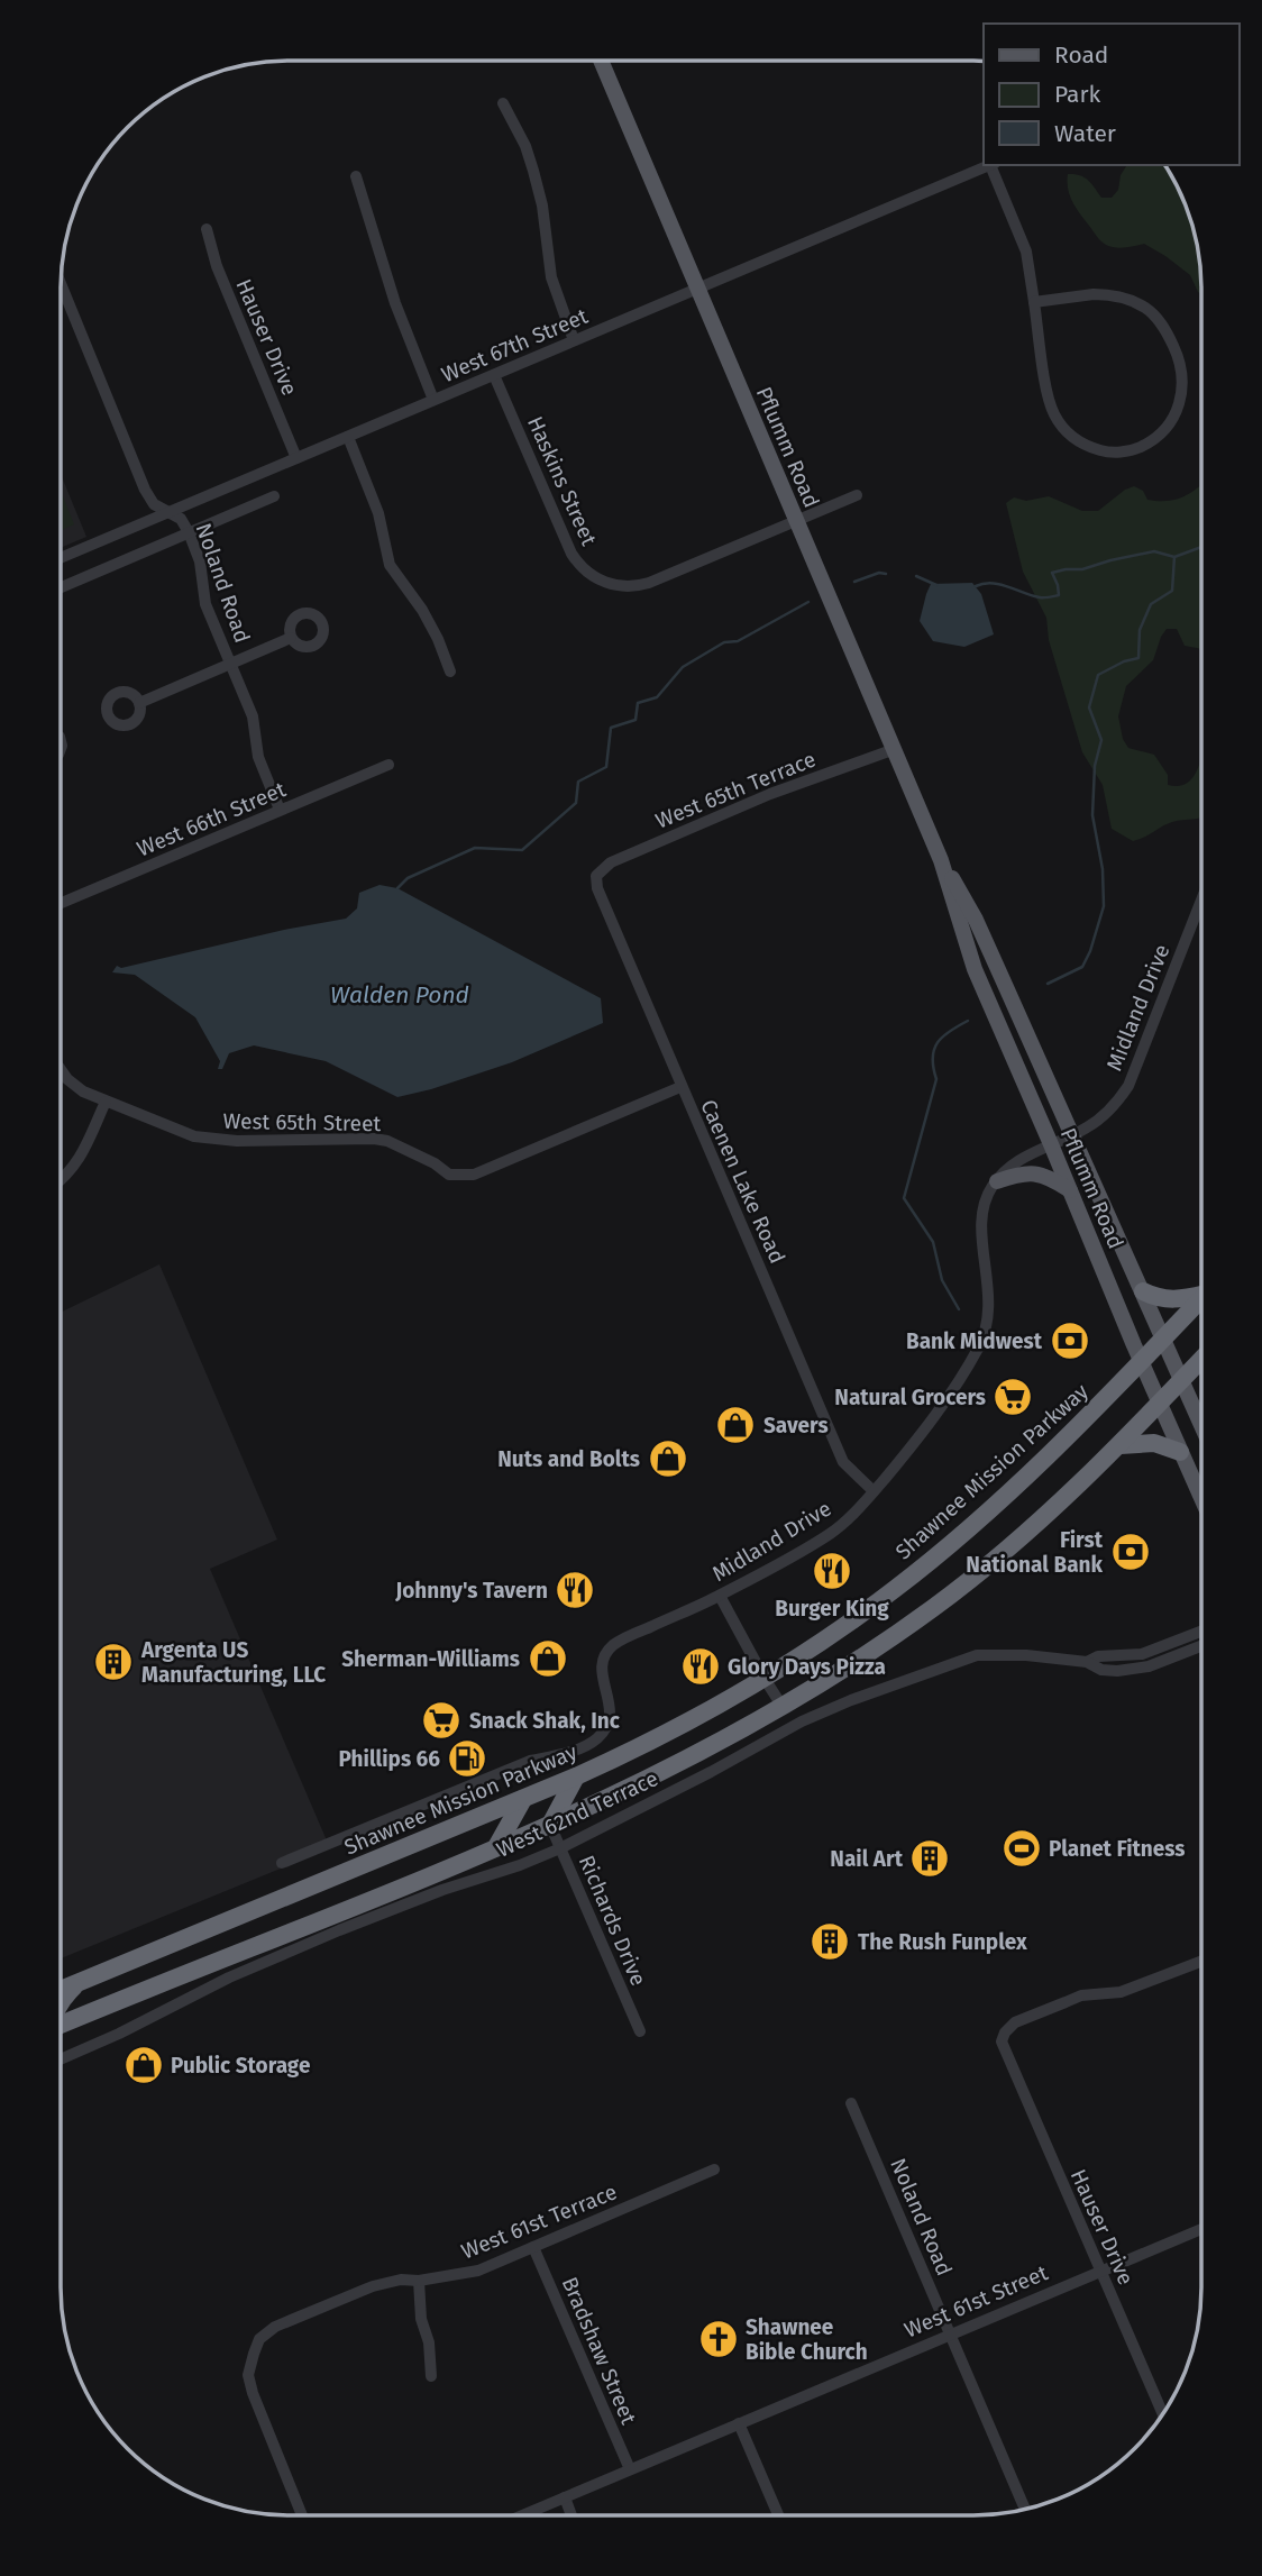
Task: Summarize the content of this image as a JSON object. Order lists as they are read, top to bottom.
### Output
{
  "streets": {
    "highway": ["Shawnee Mission Parkway"],
    "main road": ["Pflumm Road"],
    "street": [
      "Hauser Drive",
      "West 67th Street",
      "Haskins Street",
      "Noland Road",
      "West 65th Terrace",
      "West 66th Street",
      "Midland Drive",
      "West 65th Street",
      "Caenen Lake Road",
      "West 62nd Terrace",
      "Richards Drive",
      "West 61st Terrace",
      "West 61st Street",
      "Bradshaw Street"
    ]
  },
  "crossings": [
    ["Hauser Drive", "West 67th Street"],
    ["Hauser Drive", "West 61st Street"],
    ["West 67th Street", "Pflumm Road"],
    ["West 67th Street", "Haskins Street"],
    ["West 67th Street", "Noland Road"],
    ["Pflumm Road", "Haskins Street"],
    ["Pflumm Road", "West 65th Terrace"],
    ["Pflumm Road", "Midland Drive"],
    ["Pflumm Road", "Shawnee Mission Parkway"],
    ["Noland Road", "West 66th Street"],
    ["Noland Road", "West 61st Street"],
    ["West 65th Terrace", "Caenen Lake Road"],
    ["Midland Drive", "Caenen Lake Road"],
    ["West 65th Street", "Caenen Lake Road"],
    ["West 62nd Terrace", "Richards Drive"],
    ["West 61st Terrace", "Bradshaw Street"],
    ["West 61st Street", "Bradshaw Street"]
  ],
  "water": ["Walden Pond"],
  "places": {
    "bank": ["Bank Midwest", "First National Bank"],
    "supermarket": ["Natural Grocers", "Snack Shak, Inc"],
    "shop": [
      "Savers",
      "Nuts and Bolts",
      "Sherman-Williams",
      "Public Storage"
    ],
    "restaurant": ["Burger King", "Johnny's Tavern", "Glory Days Pizza"],
    "building": ["Argenta US Manufacturing, LLC", "Nail Art", "The Rush Funplex"],
    "fuel station": ["Phillips 66"],
    "sports": ["Planet Fitness"],
    "church": ["Shawnee Bible Church"]
  },
  "legend": ["Road", "Park", "Water"]
}
